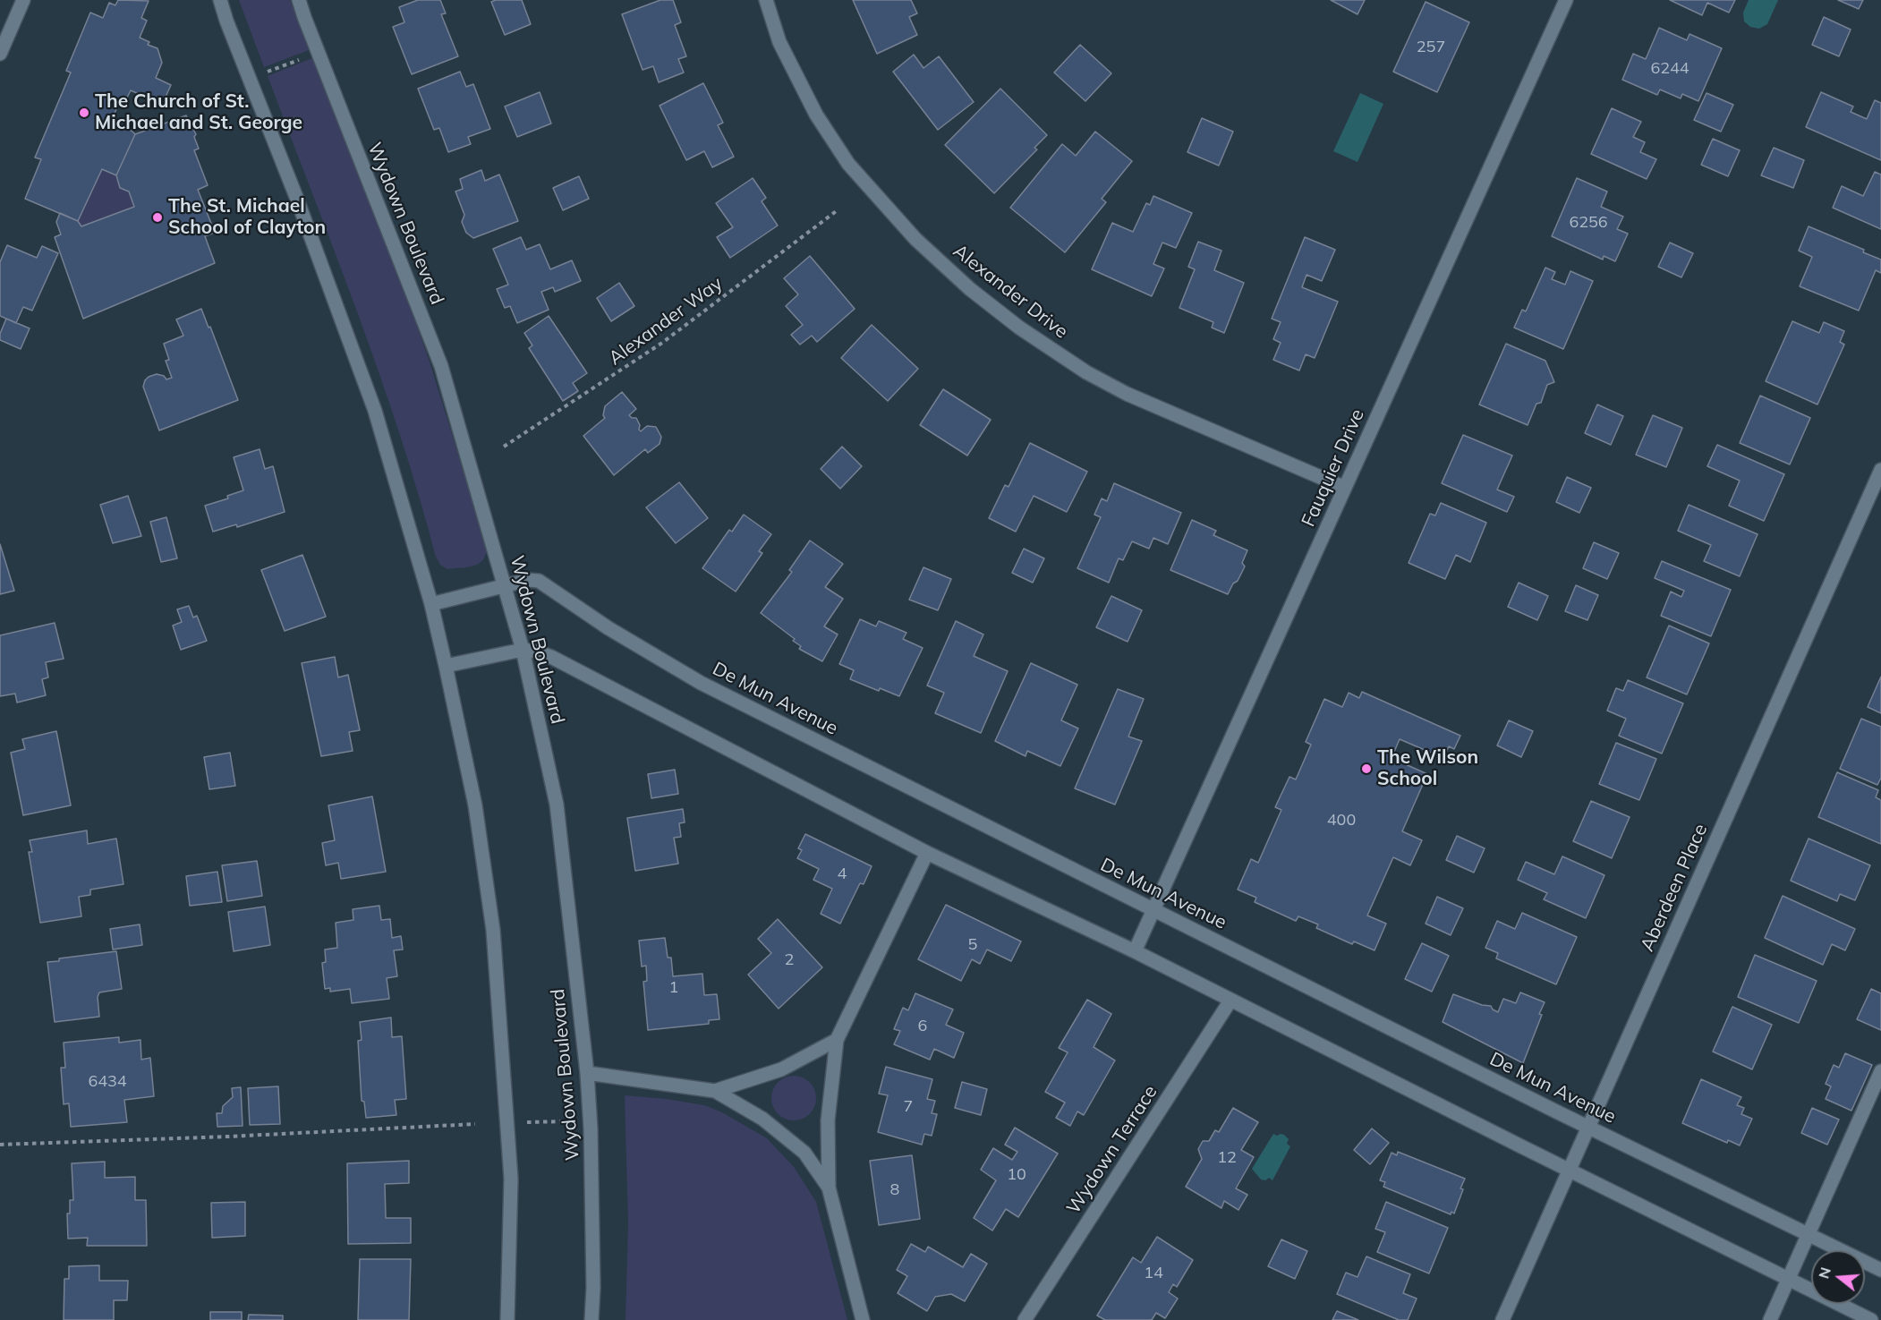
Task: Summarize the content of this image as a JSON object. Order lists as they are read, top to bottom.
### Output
{
  "streets": {
    "street": [
      "Wydown Boulevard",
      "Alexander Drive",
      "Fauquier Drive",
      "De Mun Avenue",
      "Aberdeen Place",
      "Wydown Terrace"
    ],
    "path": ["Alexander Way"]
  },
  "crossings": [
    ["Wydown Boulevard", "De Mun Avenue"],
    ["Alexander Drive", "Fauquier Drive"],
    ["Fauquier Drive", "De Mun Avenue"],
    ["De Mun Avenue", "Aberdeen Place"]
  ],
  "places": ["The Church of St. Michael and St. George", "The St. Michael School of Clayton", "The Wilson School"],
  "house_numbers": [
    "257",
    "6244",
    "6256",
    "400",
    "4",
    "5",
    "2",
    "1",
    "6",
    "6434",
    "7",
    "12",
    "10",
    "8",
    "14"
  ],
  "north": "left"
}
